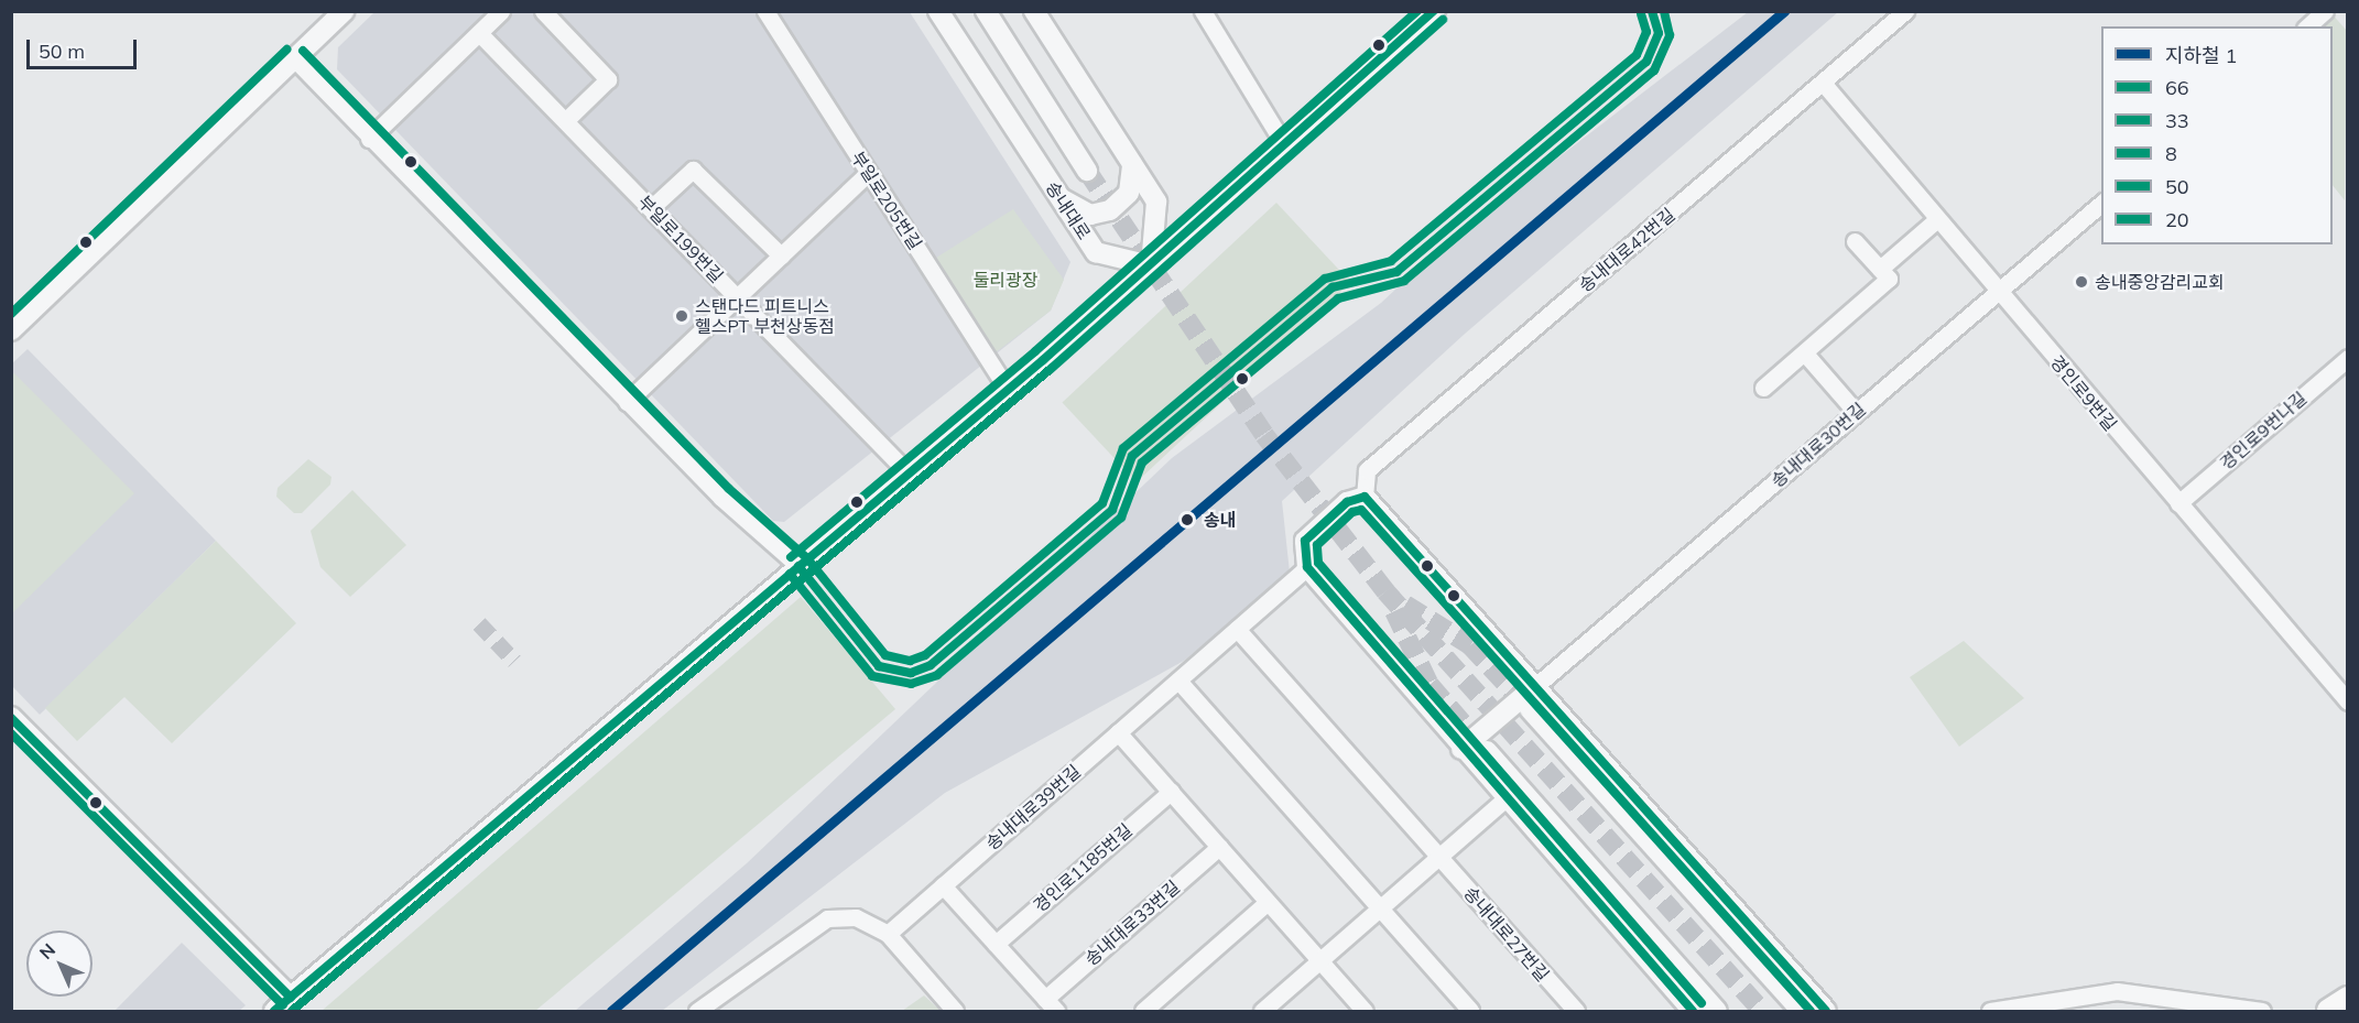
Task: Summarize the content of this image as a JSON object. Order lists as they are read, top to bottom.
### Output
{
  "streets": {
    "street": [
      "부일로205번길",
      "송내대로",
      "부일로199번길",
      "송내대로42번길",
      "경인로9번길",
      "경인로9번나길",
      "송내대로30번길",
      "송내대로39번길",
      "경인로1185번길",
      "송내대로33번길",
      "송내대로27번길"
    ]
  },
  "crossings": [
    ["송내대로42번길", "경인로9번길"],
    ["경인로9번길", "경인로9번나길"],
    ["경인로9번길", "송내대로30번길"],
    ["송내대로39번길", "송내대로33번길"],
    ["송내대로39번길", "송내대로27번길"],
    ["경인로1185번길", "송내대로33번길"]
  ],
  "parks": ["둘리광장"],
  "places": ["송내중앙감리교회", "스탠다드 피트니스 헬스PT 부천상동점", "송내"],
  "lines": [
    "metro line 1",
    "transit line 66",
    "transit line 33",
    "transit line 8",
    "transit line 50",
    "transit line 20"
  ],
  "legend": [
    "지하철 1",
    "66",
    "33",
    "8",
    "50",
    "20"
  ],
  "scale_bar": "50 m",
  "north": "top left"
}
